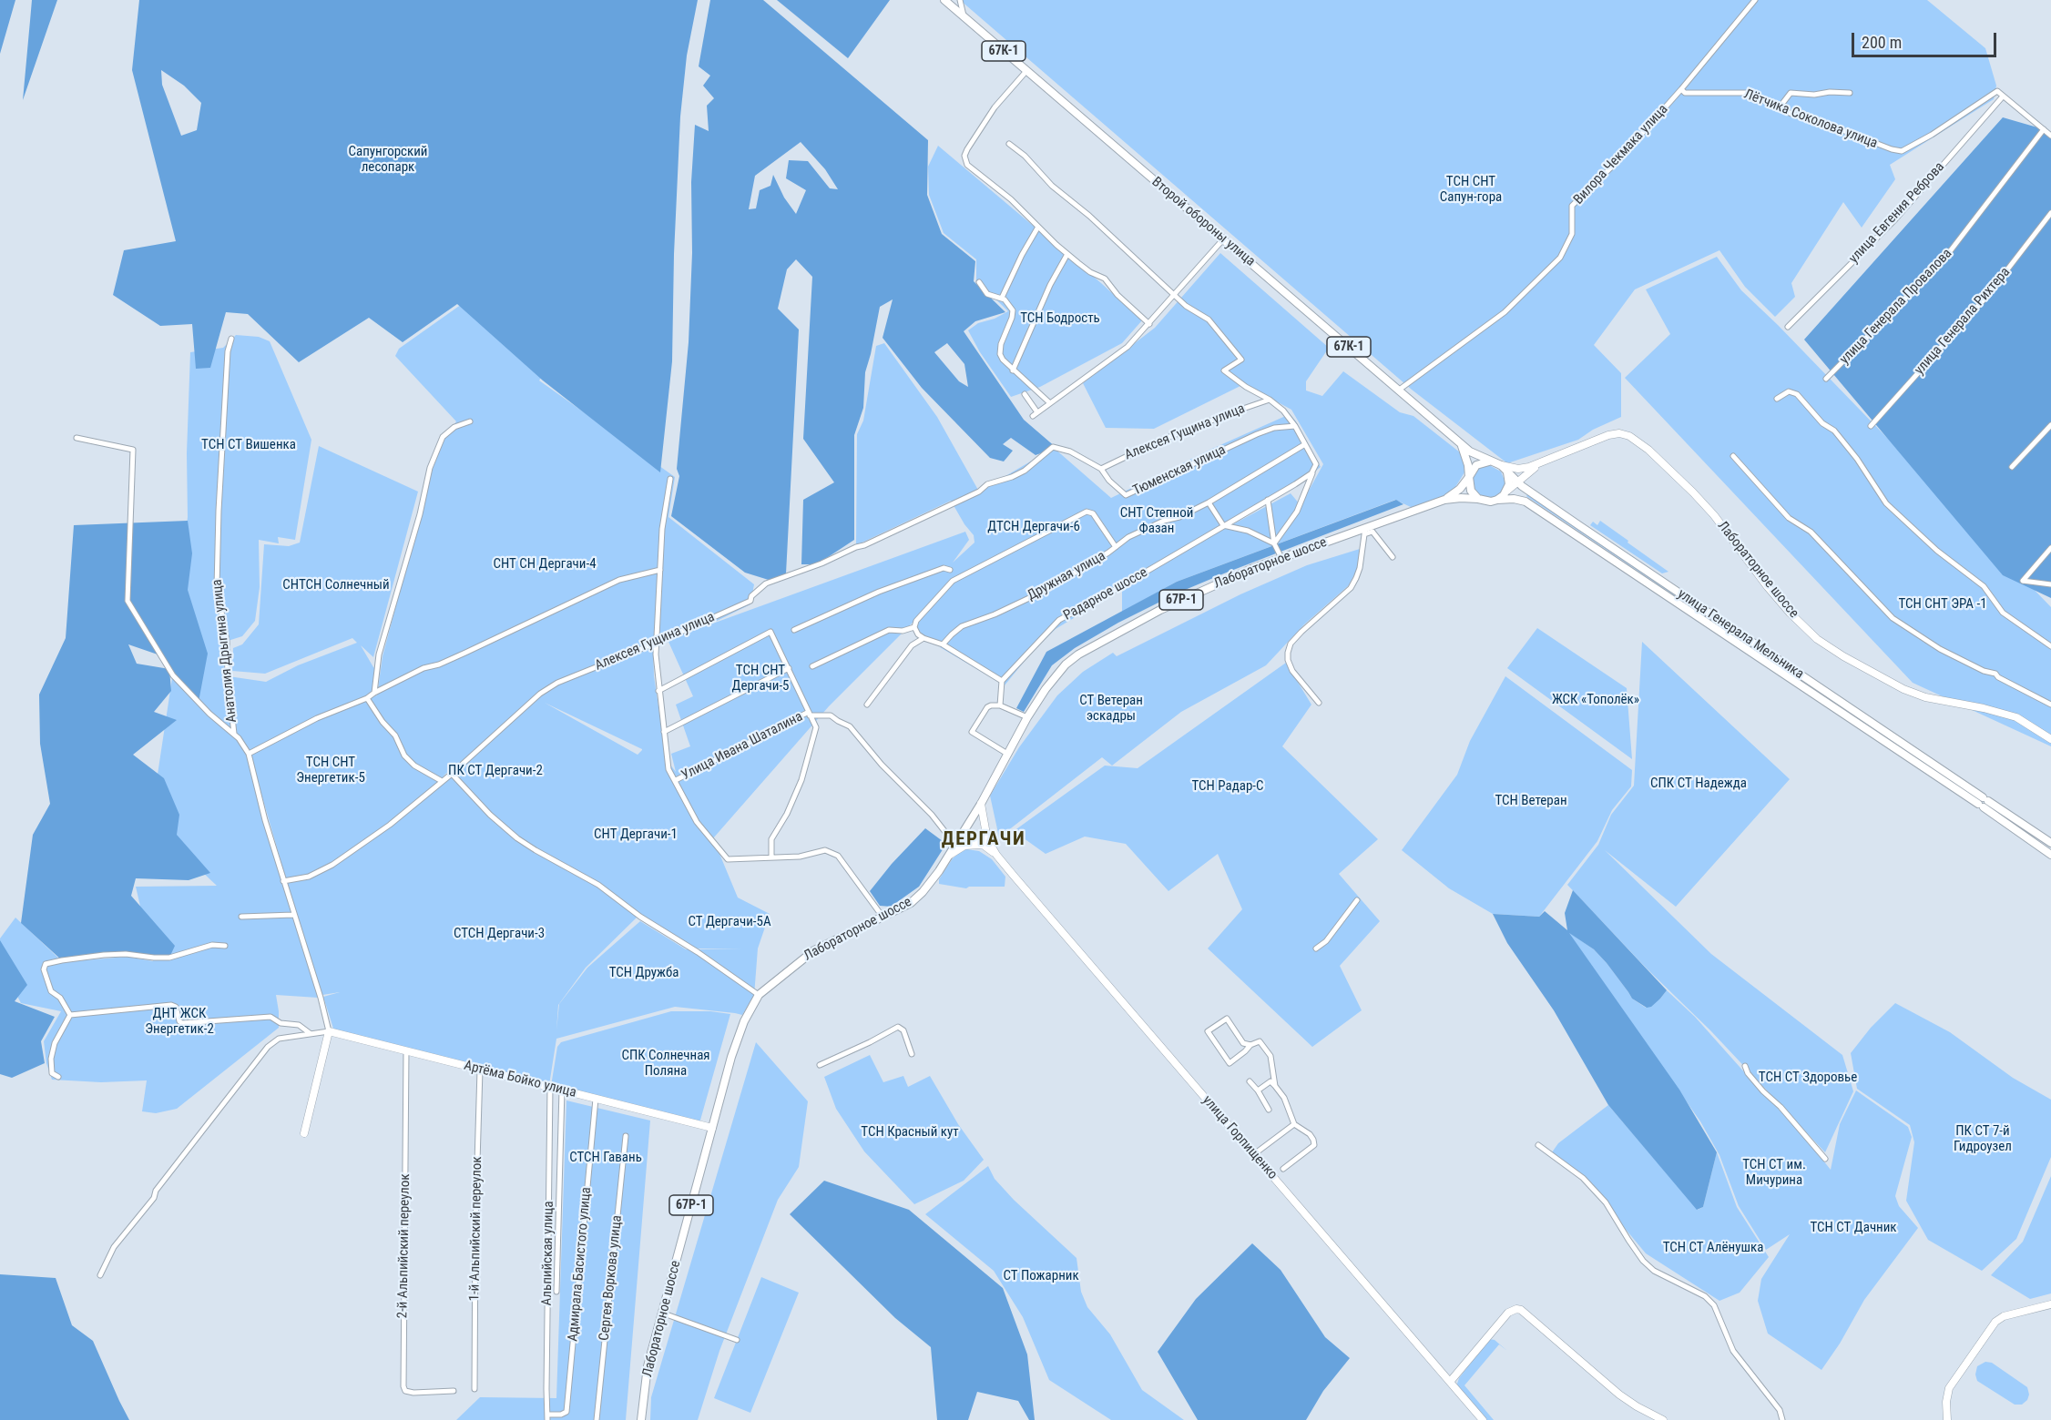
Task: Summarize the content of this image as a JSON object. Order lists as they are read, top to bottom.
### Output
{
  "streets": {
    "main road": [
      "67К-1",
      "Второй обороны улица",
      "Лабораторное шоссе",
      "67Р-1",
      "улица Генерала Мельника",
      "Артёма Бойко улица",
      "улица Горпищенко"
    ],
    "street": [
      "Лётчика Соколова улица",
      "Вилора Чекмака улица",
      "улица Евгения Реброва",
      "улица Генерала Провалова",
      "улица Генерала Рихтера",
      "Алексея Гущина улица",
      "Тюменская улица",
      "Дружная улица",
      "Радарное шоссе",
      "Анатолия Дрыгина улица",
      "Улица Ивана Шаталина",
      "1-й Альпийский переулок",
      "2-й Альпийский переулок",
      "Альпийская улица",
      "Адмирала Басистого улица",
      "Сергея Воркова улица"
    ]
  },
  "crossings": [
    ["67К-1", "Второй обороны улица"],
    ["67К-1", "Лабораторное шоссе"],
    ["67К-1", "улица Генерала Мельника"],
    ["Лётчика Соколова улица", "Вилора Чекмака улица"],
    ["Лётчика Соколова улица", "улица Евгения Реброва"],
    ["Вилора Чекмака улица", "Второй обороны улица"],
    ["Алексея Гущина улица", "Тюменская улица"],
    ["Лабораторное шоссе", "улица Генерала Мельника"],
    ["Лабораторное шоссе", "Артёма Бойко улица"],
    ["Лабораторное шоссе", "улица Горпищенко"],
    ["Артёма Бойко улица", "1-й Альпийский переулок"],
    ["Артёма Бойко улица", "2-й Альпийский переулок"],
    ["Артёма Бойко улица", "Альпийская улица"],
    ["Артёма Бойко улица", "Адмирала Басистого улица"],
    ["Альпийская улица", "Адмирала Басистого улица"]
  ],
  "districts": ["ДЕРГАЧИ"],
  "parks": [
    "Сапунгорский лесопарк",
    "ТСН СНТ Сапун-гора",
    "ТСН Бодрость",
    "ТСН СТ Вишенка",
    "СНТ Степной Фазан",
    "ДТСН Дергачи-6",
    "СНТ СН Дергачи-4",
    "СНТСН Солнечный",
    "ТСН СНТ ЭРА -1",
    "ТСН СНТ Дергачи-5",
    "ЖСК «Тополёк»",
    "СТ Ветеран эскадры",
    "ТСН СНТ Энергетик-5",
    "ПК СТ Дергачи-2",
    "СПК СТ Надежда",
    "ТСН Радар-С",
    "ТСН Ветеран",
    "СНТ Дергачи-1",
    "СТ Дергачи-5А",
    "СТСН Дергачи-3",
    "ТСН Дружба",
    "ДНТ ЖСК Энергетик-2",
    "СПК Солнечная Поляна",
    "ТСН СТ Здоровье",
    "ПК СТ 7-й Гидроузел",
    "ТСН Красный кут",
    "СТСН Гавань",
    "ТСН СТ им. Мичурина",
    "ТСН СТ Дачник",
    "ТСН СТ Алёнушка",
    "СТ Пожарник"
  ],
  "scale_bar": "200 m"
}
